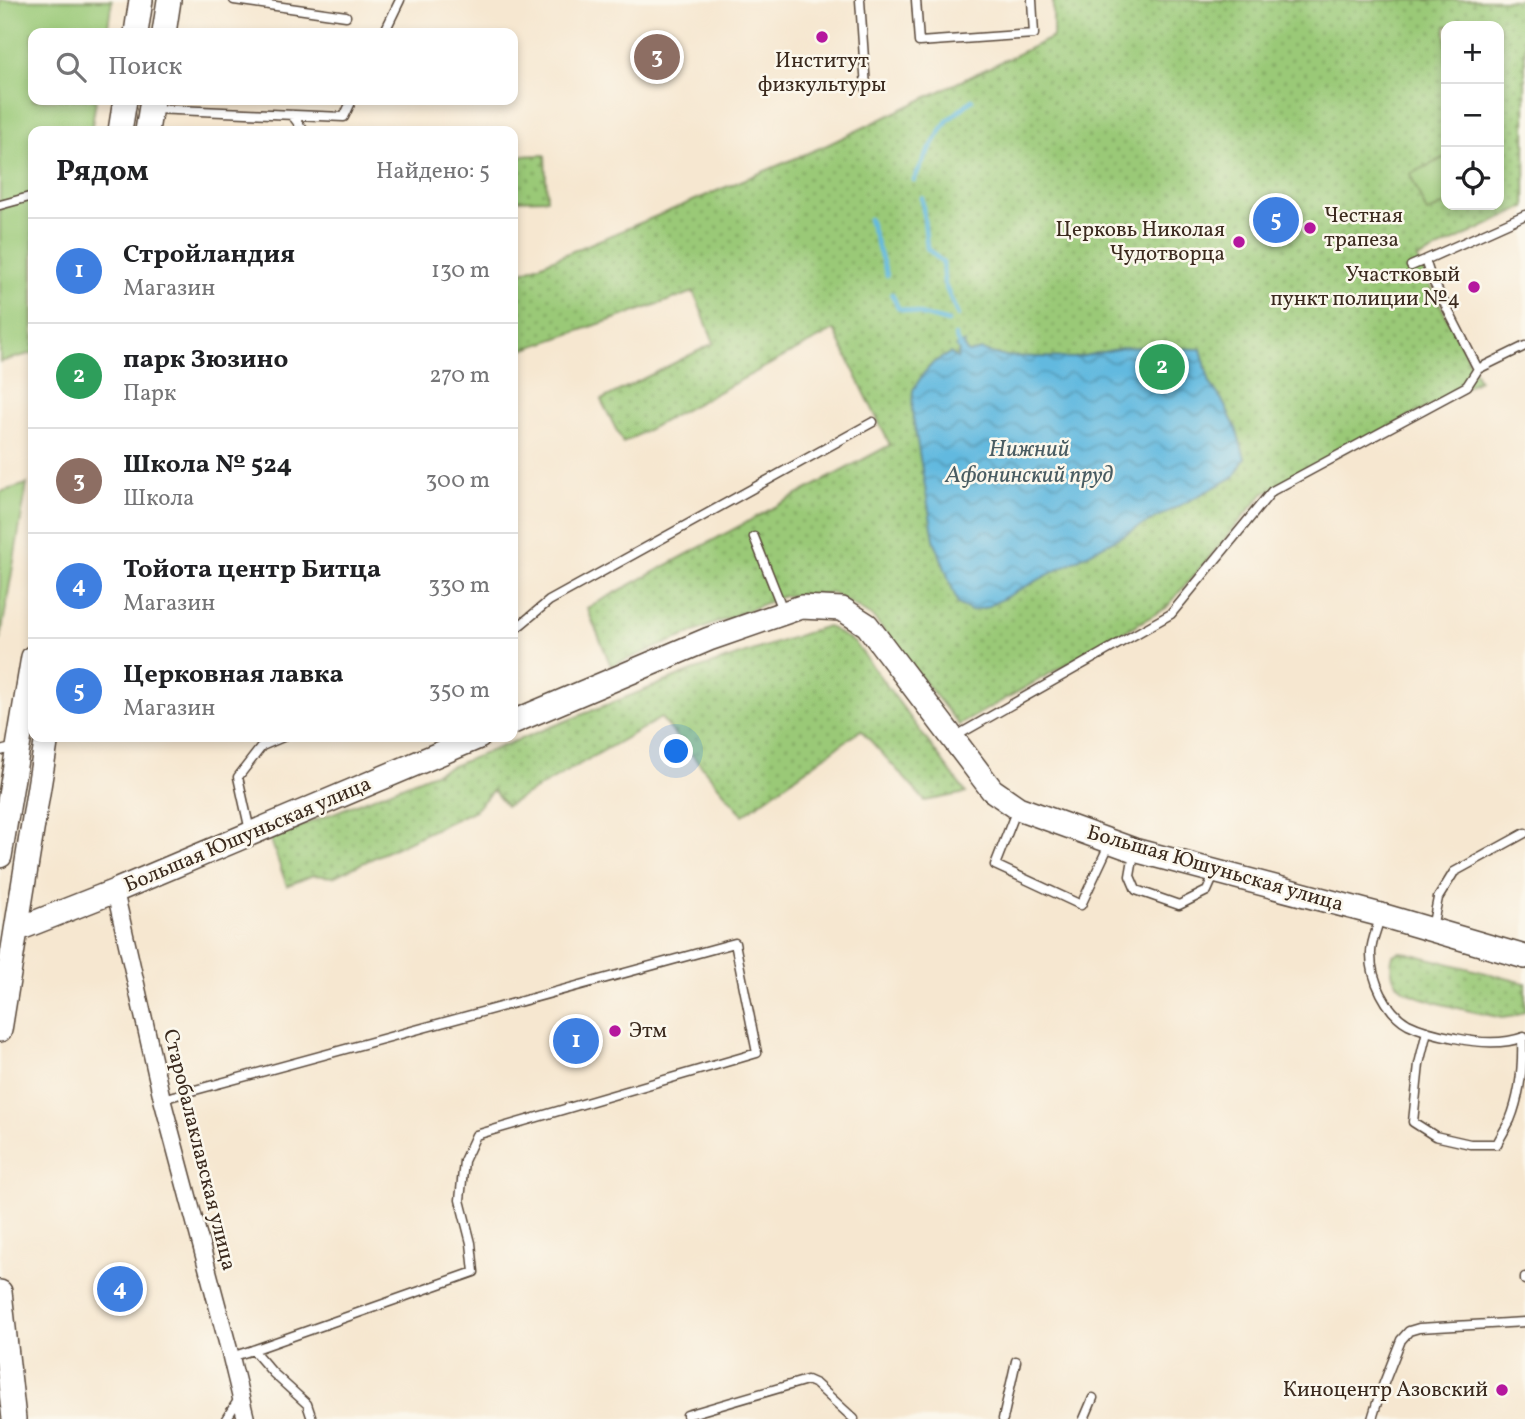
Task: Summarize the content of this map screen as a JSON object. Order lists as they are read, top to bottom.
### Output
{
  "streets": {
    "street": ["Большая Юшуньская улица", "Старобалаклавская улица"]
  },
  "crossings": [
    ["Большая Юшуньская улица", "Старобалаклавская улица"]
  ],
  "water": ["Нижний Афонинский пруд"],
  "places": [
    "Институт физкультуры",
    "Честная трапеза",
    "Церковь Николая Чудотворца",
    "Участковый пункт полиции №4",
    "Этм",
    "Киноцентр Азовский"
  ],
  "page": {
    "map_buttons": ["+", "−"],
    "search": "Поиск",
    "pins": [
      "3",
      "5",
      "2",
      "1",
      "4"
    ],
    "heading": ["Рядом", "Найдено: 5"],
    "list": [
      {
        "mark": "1",
        "name": "Стройландия",
        "note": "Магазин",
        "value": "130 m"
      },
      {
        "mark": "2",
        "name": "парк Зюзино",
        "note": "Парк",
        "value": "270 m"
      },
      {
        "mark": "3",
        "name": "Школа № 524",
        "note": "Школа",
        "value": "300 m"
      },
      {
        "mark": "4",
        "name": "Тойота центр Битца",
        "note": "Магазин",
        "value": "330 m"
      },
      {
        "mark": "5",
        "name": "Церковная лавка",
        "note": "Магазин",
        "value": "350 m"
      }
    ]
  }
}
